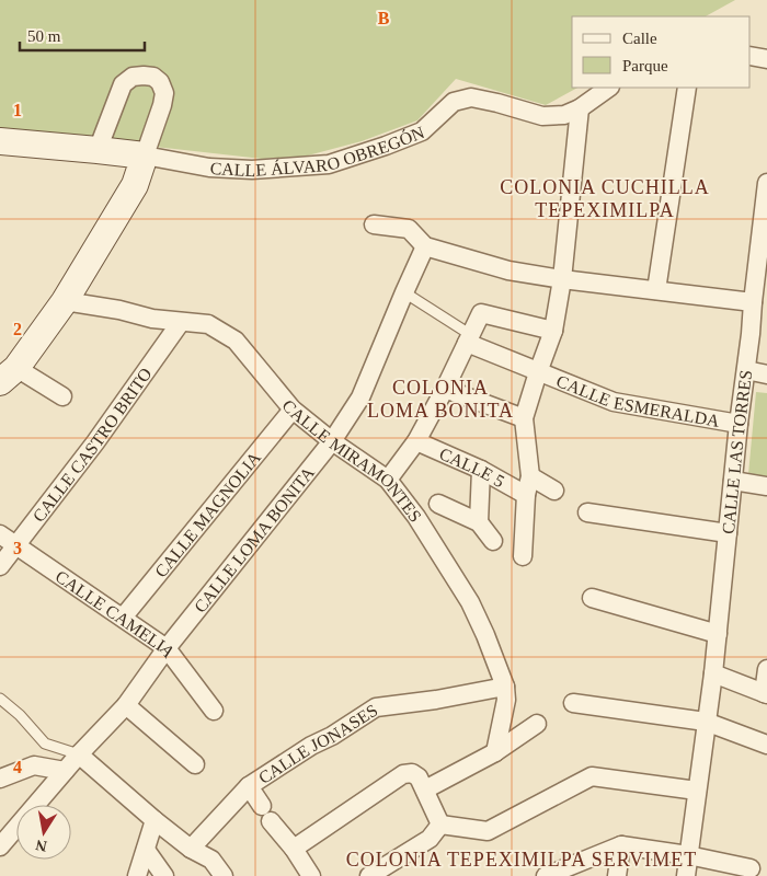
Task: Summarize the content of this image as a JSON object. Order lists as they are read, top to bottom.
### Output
{
  "streets": {
    "street": [
      "CALLE ÁLVARO OBREGÓN",
      "CALLE ESMERALDA",
      "CALLE CASTRO BRITO",
      "CALLE LAS TORRES",
      "CALLE MIRAMONTES",
      "CALLE 5",
      "CALLE MAGNOLIA",
      "CALLE LOMA BONITA",
      "CALLE CAMELIA",
      "CALLE JONASES"
    ]
  },
  "crossings": [
    ["CALLE ESMERALDA", "CALLE LAS TORRES"],
    ["CALLE CASTRO BRITO", "CALLE MIRAMONTES"],
    ["CALLE CASTRO BRITO", "CALLE CAMELIA"],
    ["CALLE MIRAMONTES", "CALLE MAGNOLIA"],
    ["CALLE MIRAMONTES", "CALLE LOMA BONITA"],
    ["CALLE MIRAMONTES", "CALLE JONASES"],
    ["CALLE MAGNOLIA", "CALLE CAMELIA"],
    ["CALLE LOMA BONITA", "CALLE CAMELIA"]
  ],
  "districts": ["COLONIA CUCHILLA TEPEXIMILPA", "COLONIA LOMA BONITA", "COLONIA TEPEXIMILPA SERVIMET"],
  "legend": ["Calle", "Parque"],
  "scale_bar": "50 m",
  "north": "bottom",
  "grid": {
    "columns": ["B"],
    "rows": [
      "1",
      "2",
      "3",
      "4"
    ]
  }
}
